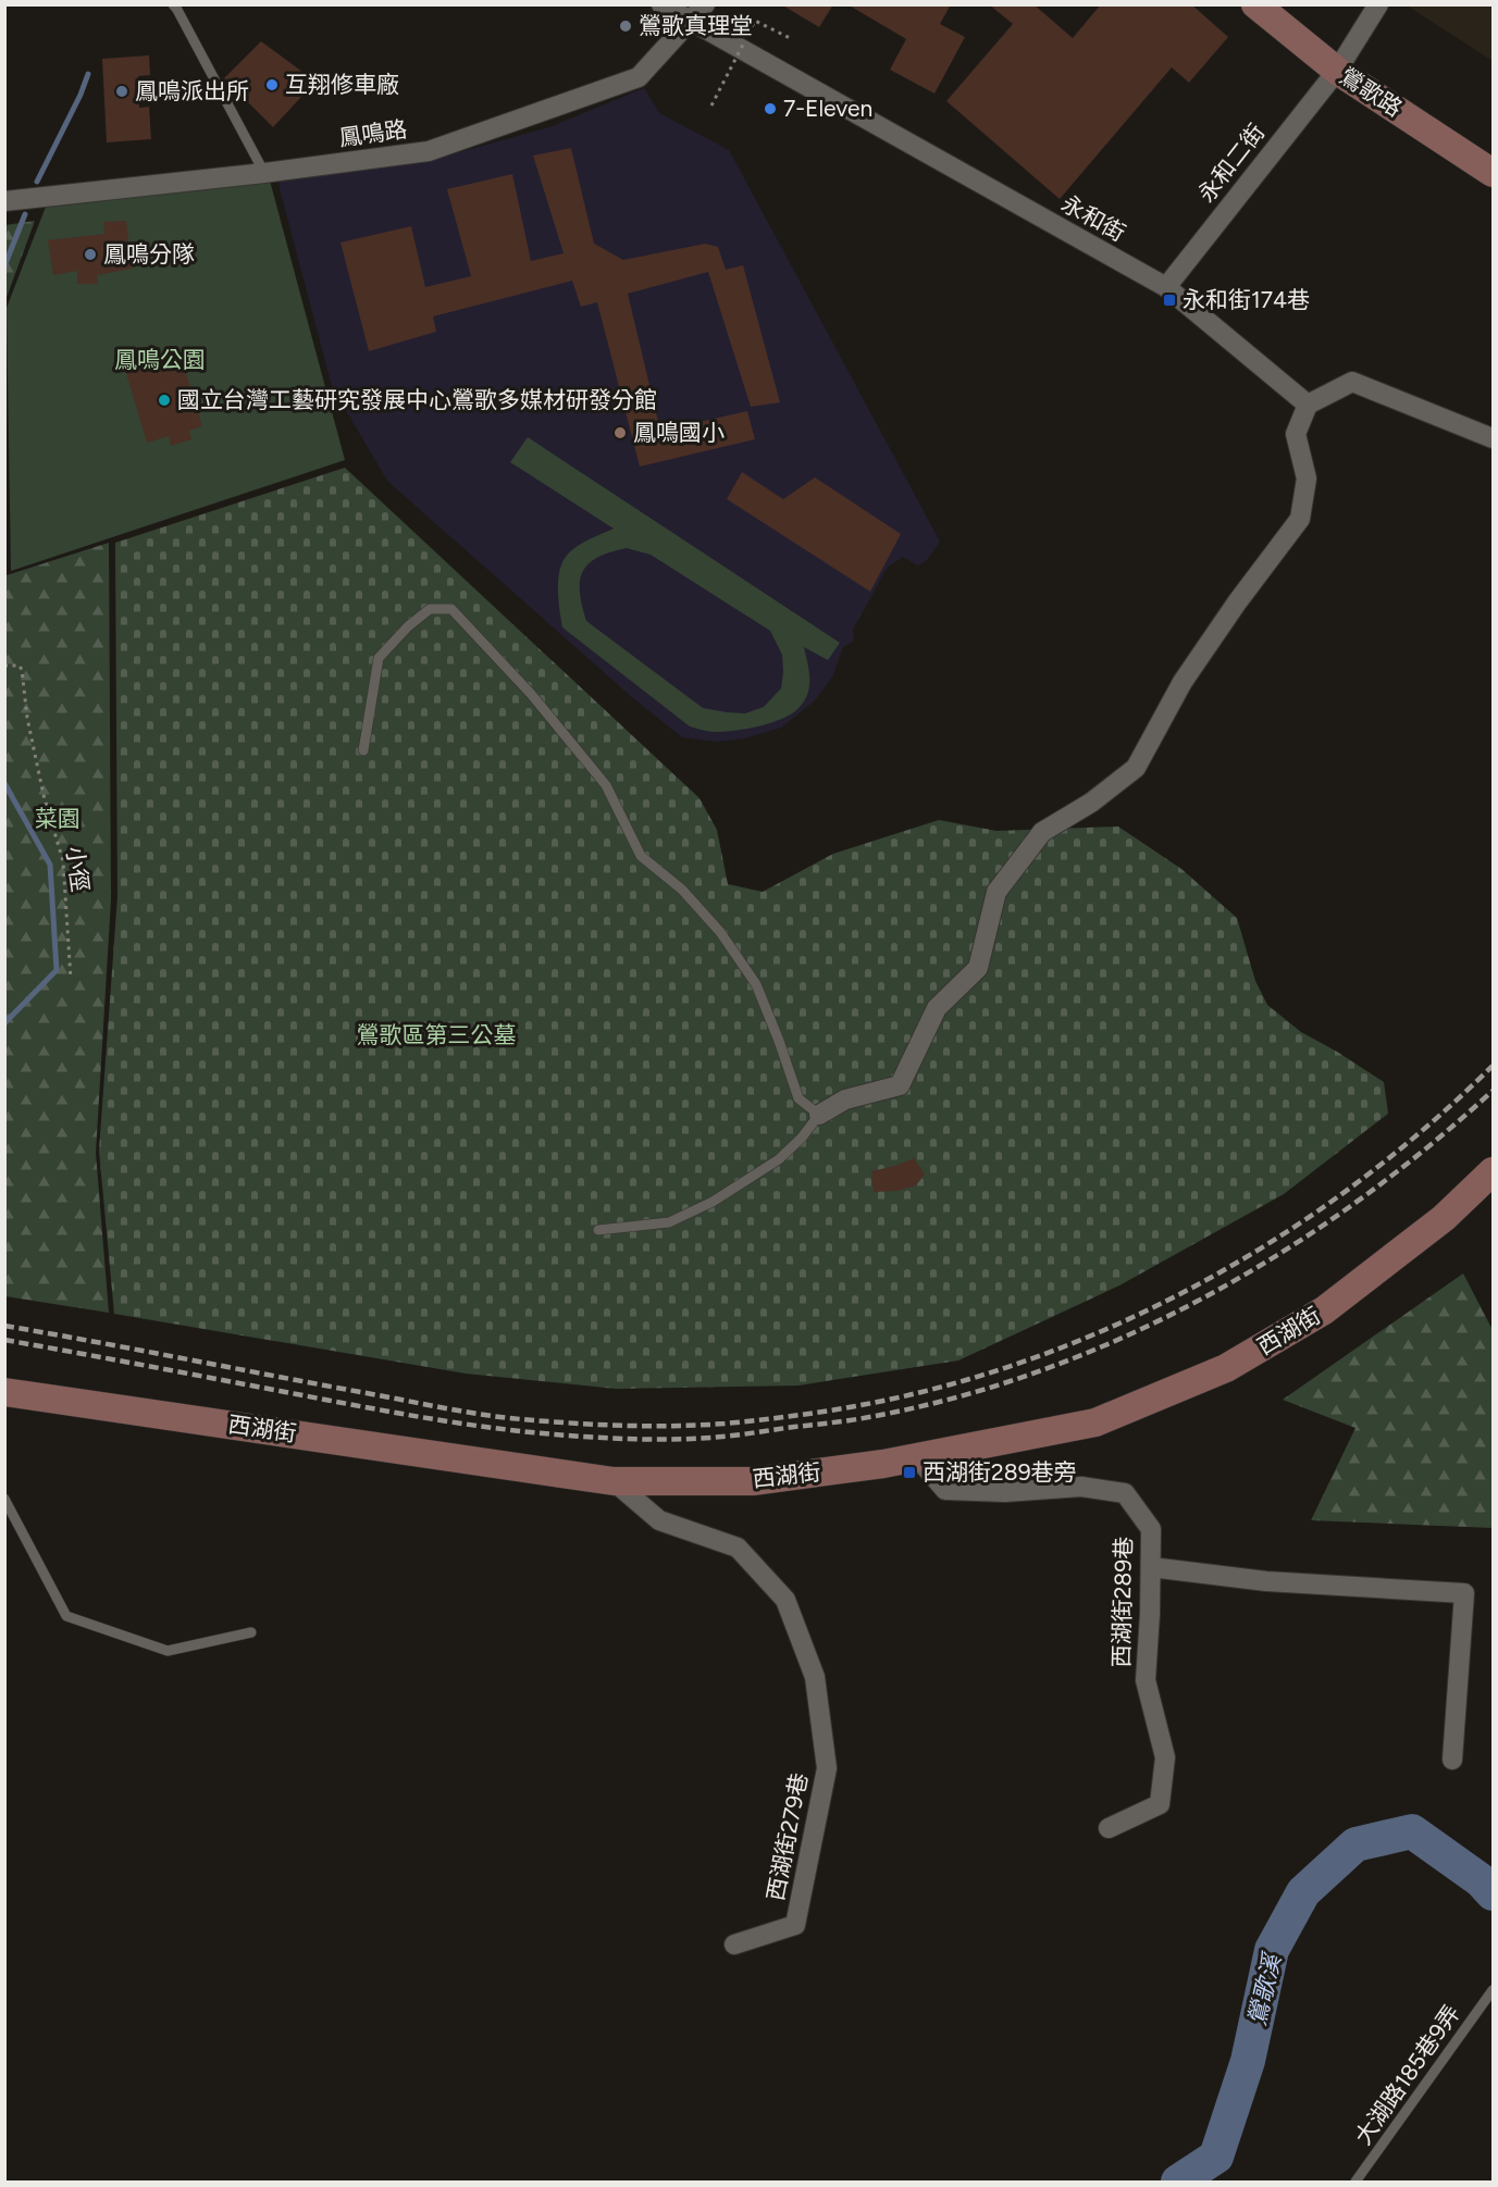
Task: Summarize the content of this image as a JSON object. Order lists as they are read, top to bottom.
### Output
{
  "streets": {
    "street": [
      "鶯歌路",
      "鳳鳴路",
      "永和二街",
      "永和街",
      "西湖街",
      "西湖街289巷",
      "西湖街279巷"
    ],
    "lane": ["大湖路185巷9弄"],
    "path": ["小徑"]
  },
  "crossings": [
    ["鶯歌路", "永和二街"],
    ["鳳鳴路", "永和街"],
    ["永和二街", "永和街"],
    ["西湖街", "西湖街289巷"],
    ["西湖街", "西湖街279巷"]
  ],
  "water": ["鶯歌溪"],
  "parks": ["鳳鳴公園", "菜園", "鶯歌區第三公墓"],
  "places": {
    "other": [
      "鶯歌真理堂",
      "互翔修車廠",
      "鳳鳴派出所",
      "7-Eleven",
      "鳳鳴分隊",
      "國立台灣工藝研究發展中心鶯歌多媒材研發分館",
      "鳳鳴國小"
    ],
    "transit": ["永和街174巷", "西湖街289巷旁"]
  }
}
